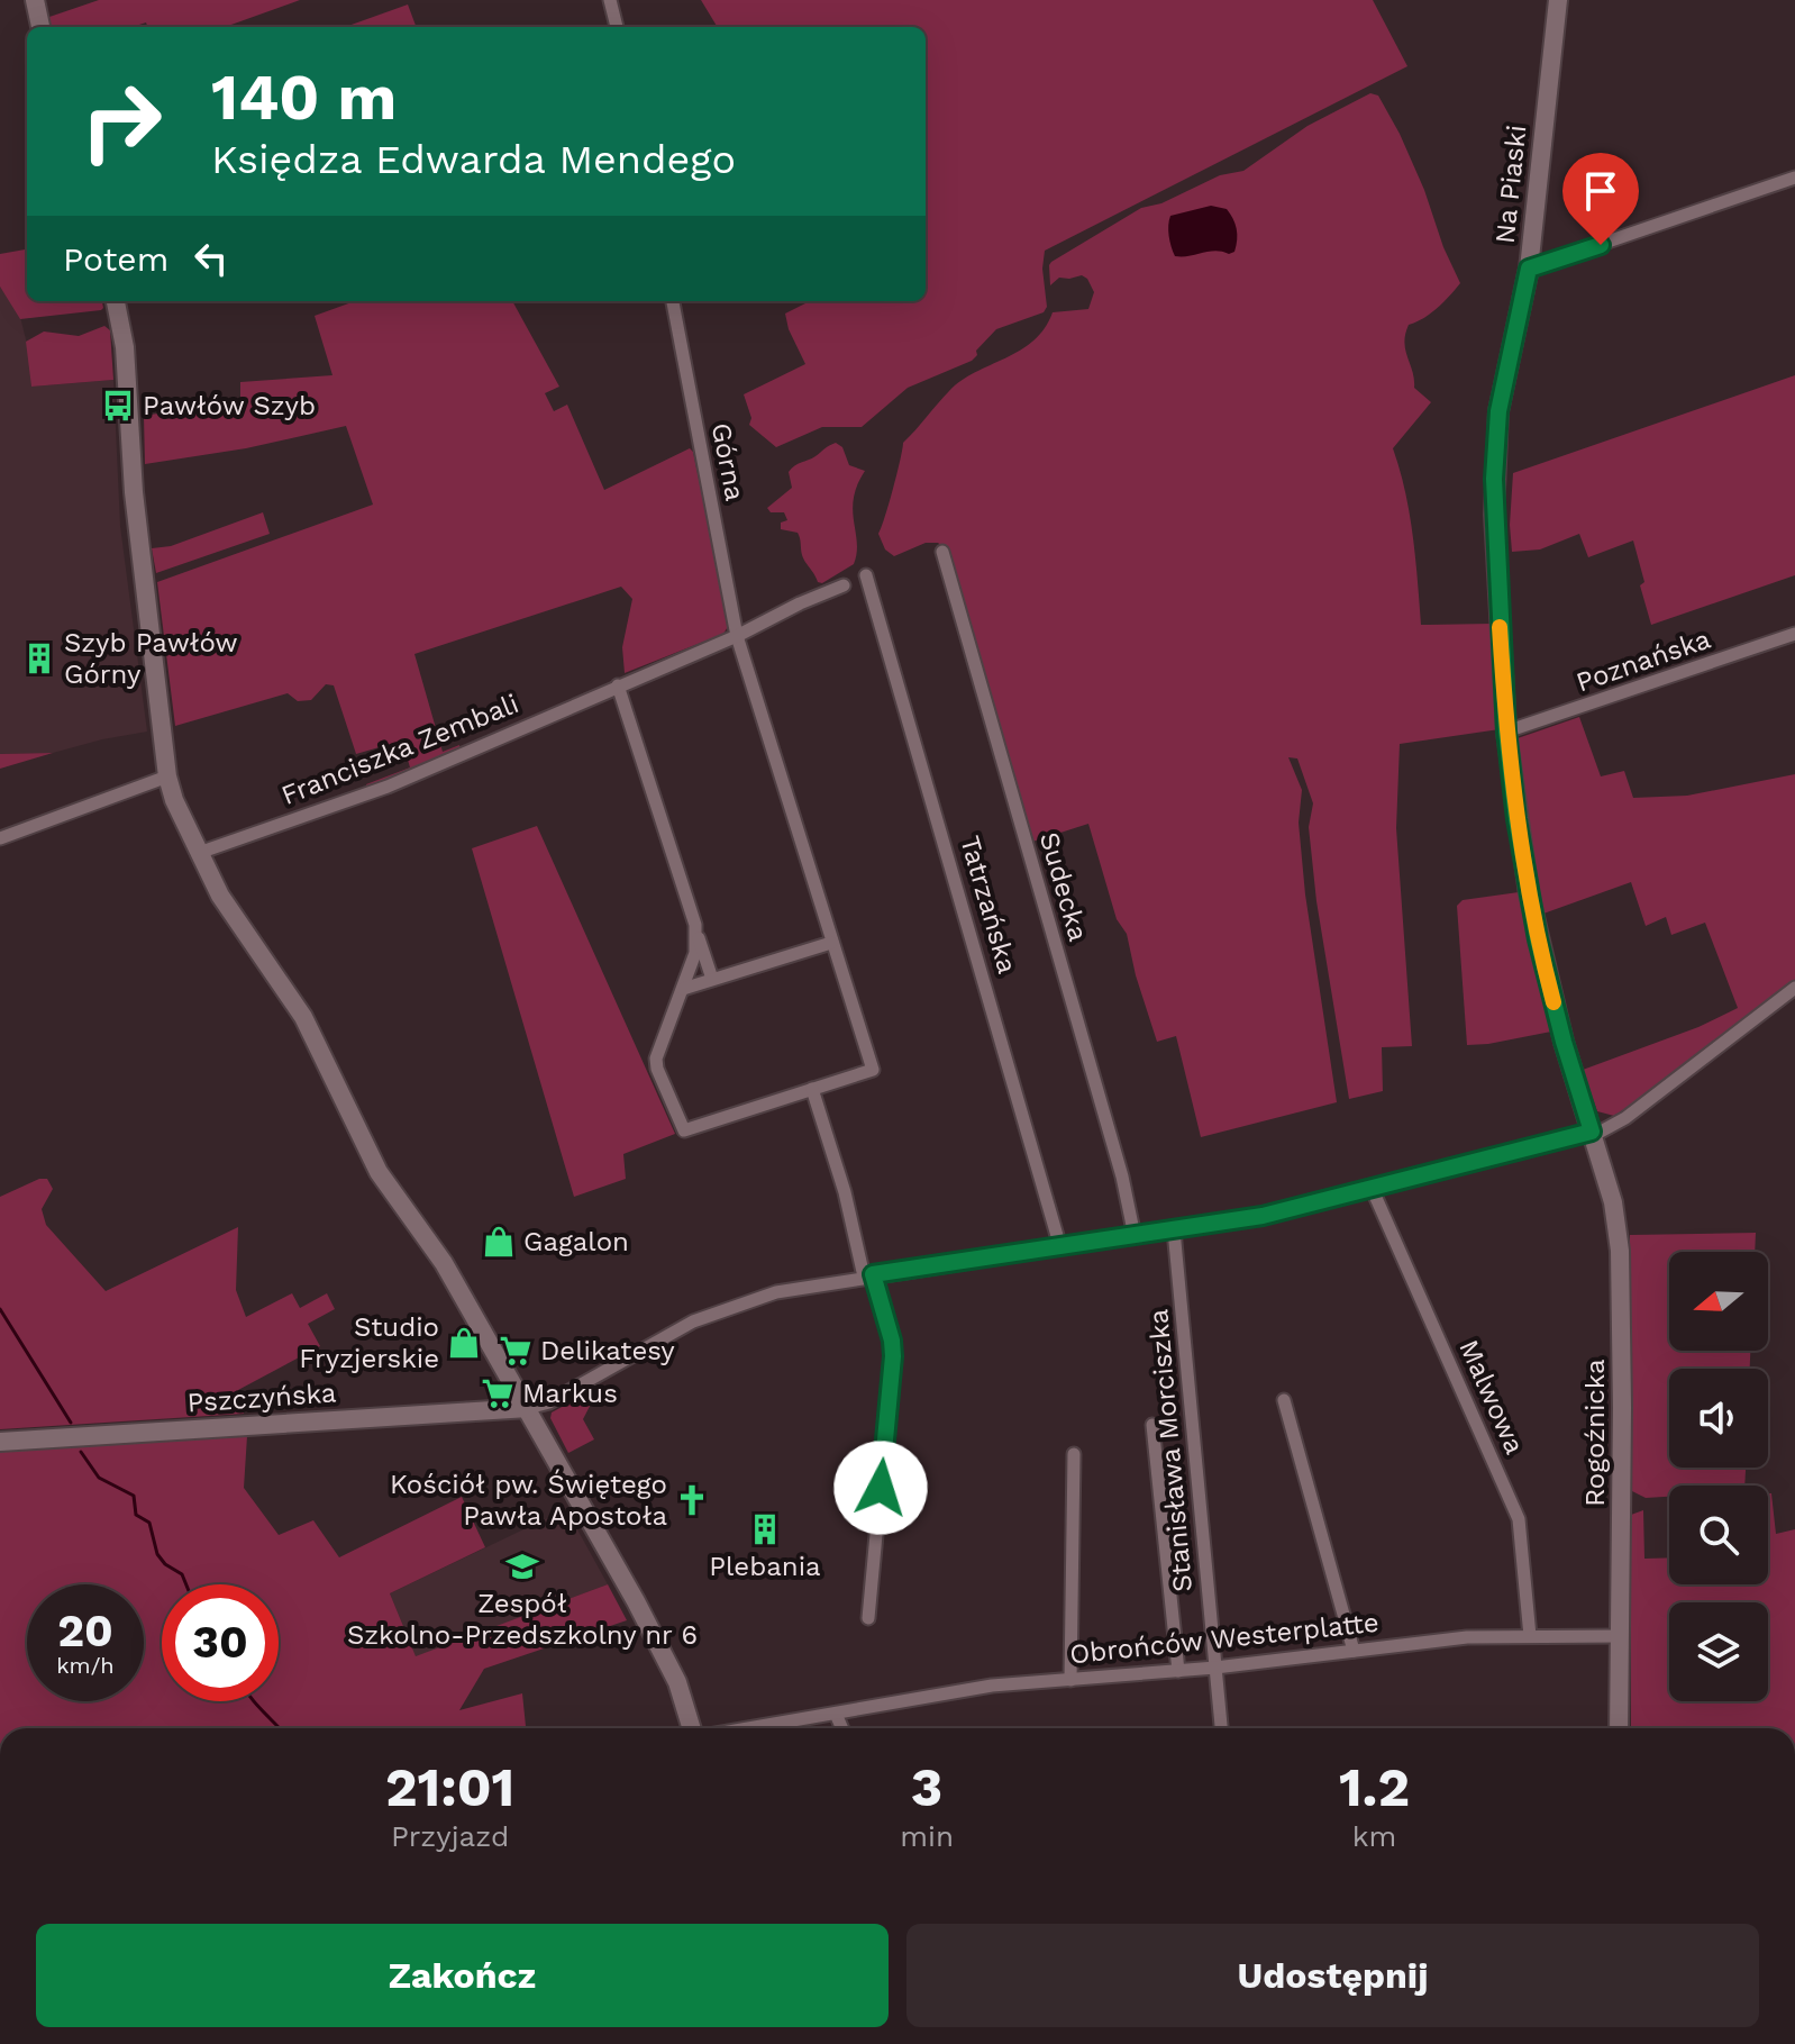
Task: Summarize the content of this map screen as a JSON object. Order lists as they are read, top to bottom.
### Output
{
  "streets": {
    "street": [
      "Na Piaski",
      "Górna",
      "Poznańska",
      "Franciszka Zembali",
      "Sudecka",
      "Tatrzańska",
      "Malwowa",
      "Pszczyńska",
      "Rogoźnicka",
      "Stanisława Morciszka",
      "Obrońców Westerplatte"
    ]
  },
  "crossings": [
    ["Na Piaski", "Poznańska"],
    ["Na Piaski", "Rogoźnicka"],
    ["Górna", "Franciszka Zembali"],
    ["Poznańska", "Rogoźnicka"],
    ["Malwowa", "Obrońców Westerplatte"],
    ["Rogoźnicka", "Obrońców Westerplatte"],
    ["Stanisława Morciszka", "Obrońców Westerplatte"]
  ],
  "places": {
    "bus stop": ["Pawłów Szyb"],
    "building": ["Szyb Pawłów Górny", "Plebania"],
    "shop": ["Gagalon", "Studio Fryzjerskie"],
    "supermarket": ["Delikatesy", "Markus"],
    "church": ["Kościół pw. Świętego Pawła Apostoła"],
    "school or university": ["Zespół Szkolno-Przedszkolny nr 6"]
  },
  "north": "left",
  "page": {
    "turn": ["140 m", "Księdza Edwarda Mendego"],
    "then": "Potem",
    "speed": "20 km/h",
    "limit": "30",
    "eta": [
      "21:01",
      "Przyjazd",
      "3",
      "min",
      "1.2",
      "km"
    ],
    "buttons": ["Zakończ", "Udostępnij"]
  }
}
